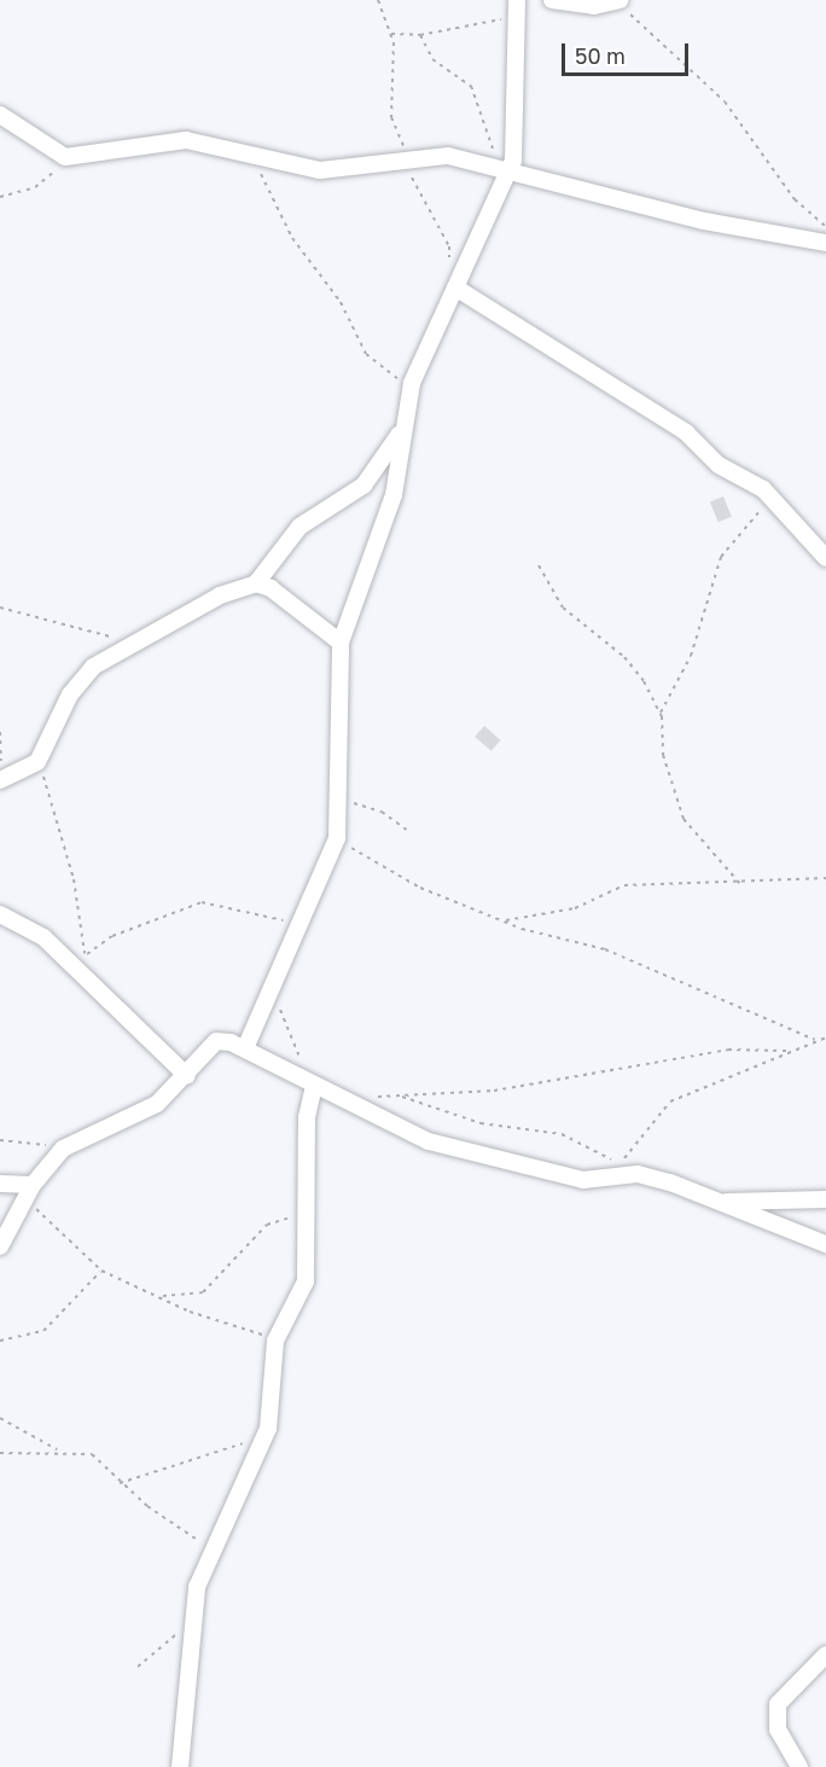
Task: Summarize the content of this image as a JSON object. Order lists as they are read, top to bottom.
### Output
{
  "scale_bar": "50 m"
}
